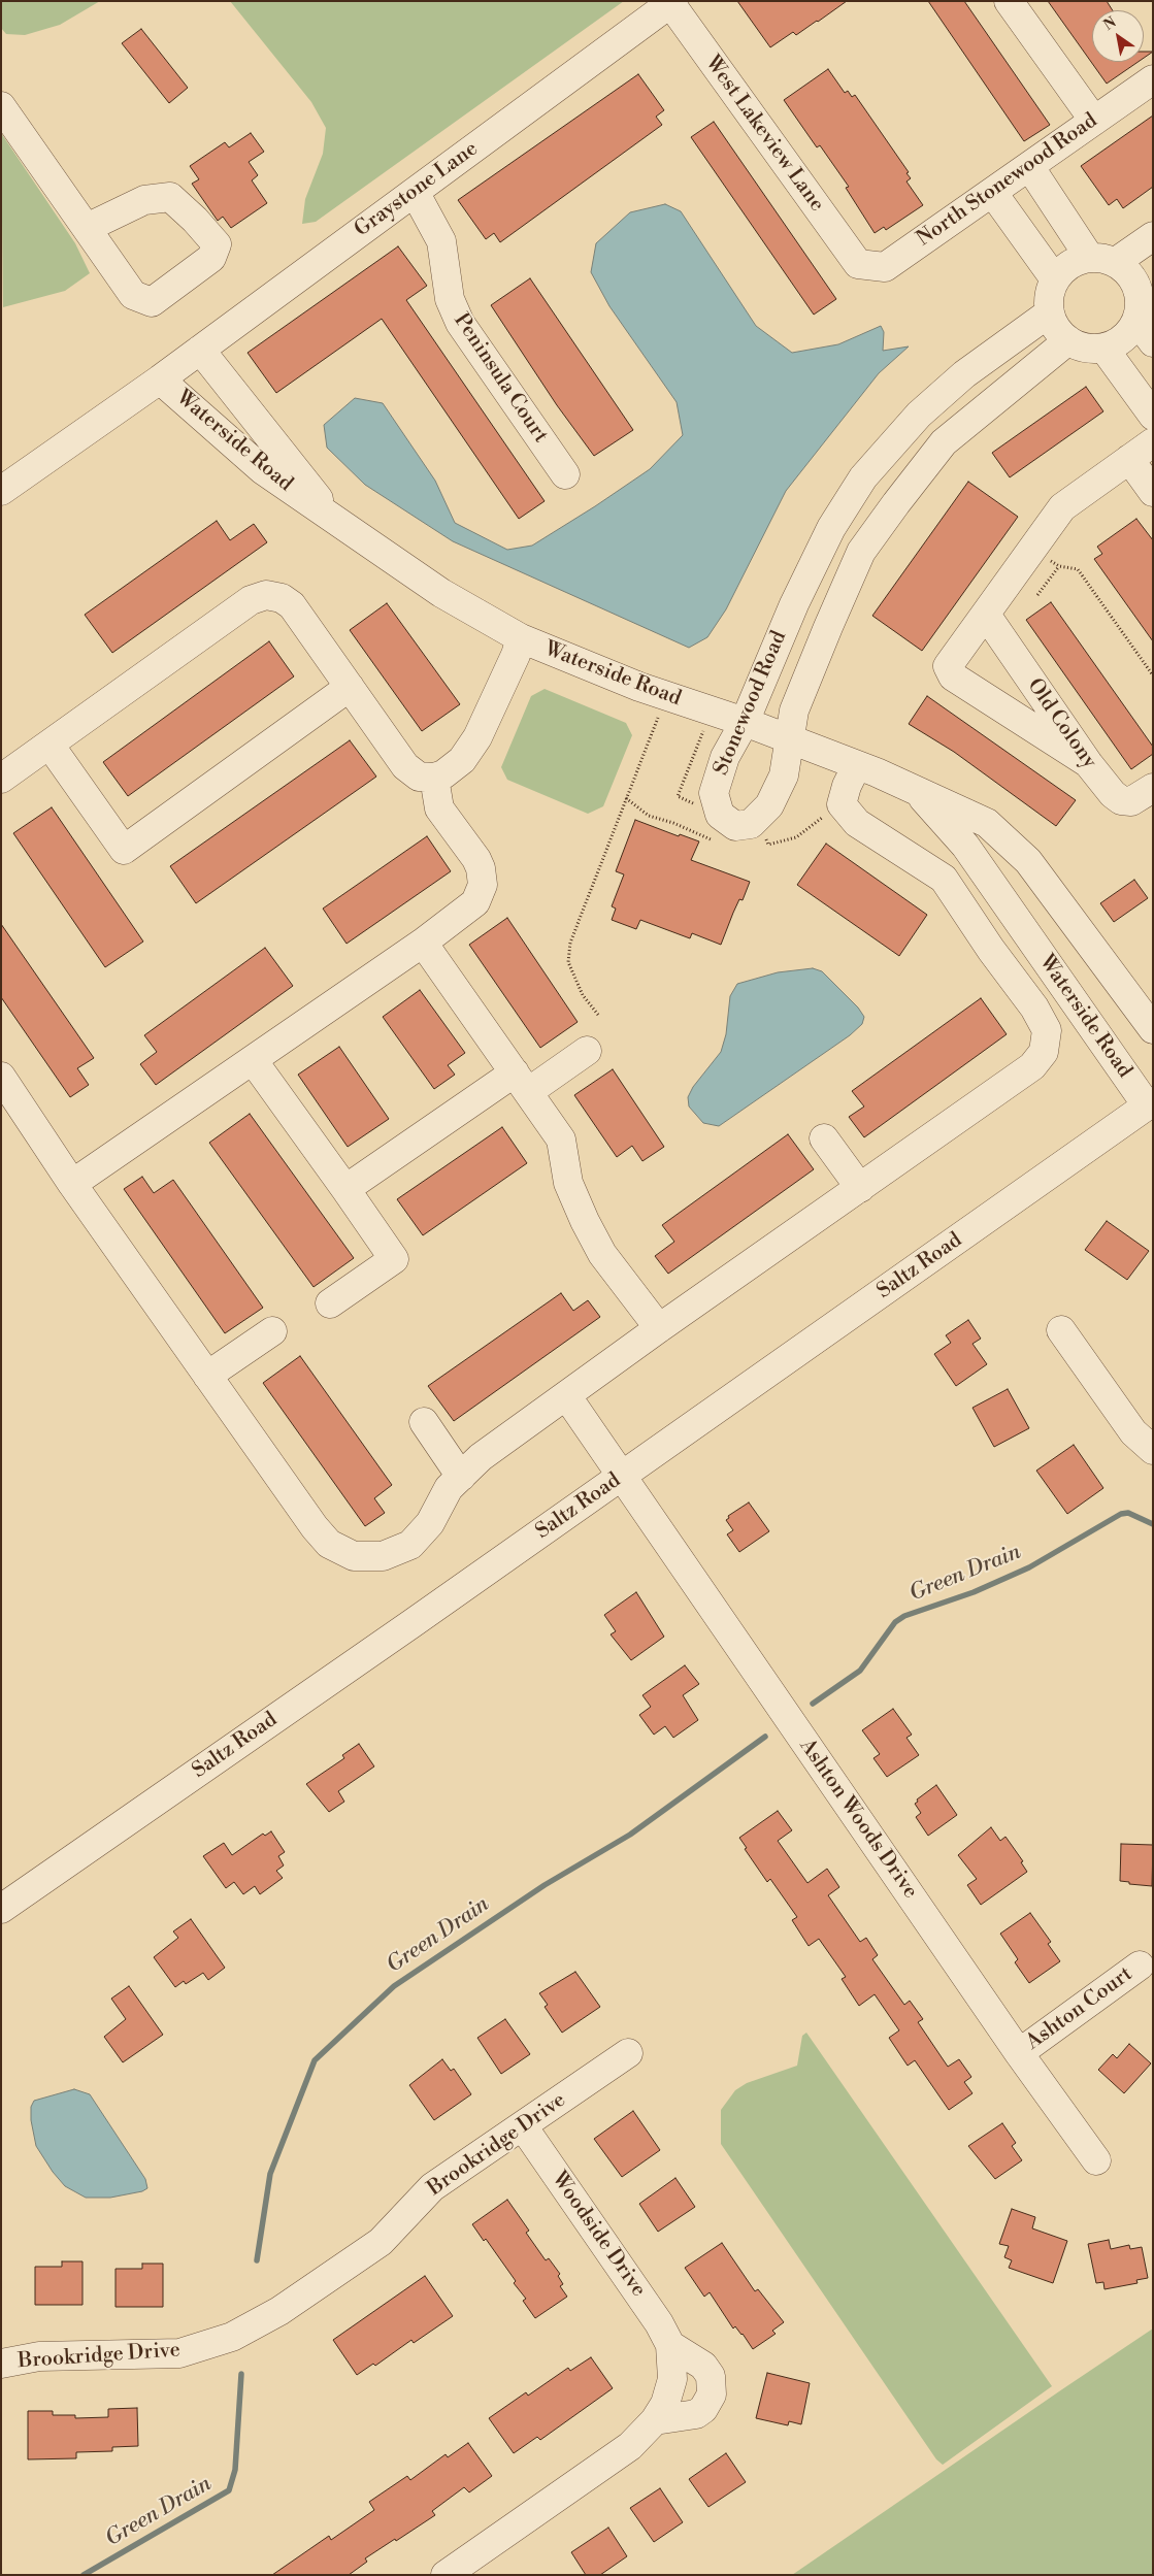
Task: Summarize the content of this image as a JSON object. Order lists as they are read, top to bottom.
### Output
{
  "streets": {
    "street": [
      "West Lakeview Lane",
      "North Stonewood Road",
      "Graystone Lane",
      "Peninsula Court",
      "Waterside Road",
      "Stonewood Road",
      "Old Colony",
      "Saltz Road",
      "Ashton Woods Drive",
      "Ashton Court",
      "Brookridge Drive",
      "Woodside Drive"
    ]
  },
  "crossings": [
    ["West Lakeview Lane", "North Stonewood Road"],
    ["West Lakeview Lane", "Graystone Lane"],
    ["Graystone Lane", "Peninsula Court"],
    ["Graystone Lane", "Waterside Road"],
    ["Waterside Road", "Stonewood Road"],
    ["Waterside Road", "Saltz Road"],
    ["Saltz Road", "Ashton Woods Drive"],
    ["Ashton Woods Drive", "Ashton Court"],
    ["Brookridge Drive", "Woodside Drive"]
  ],
  "water": ["Green Drain"],
  "north": "top left"
}
